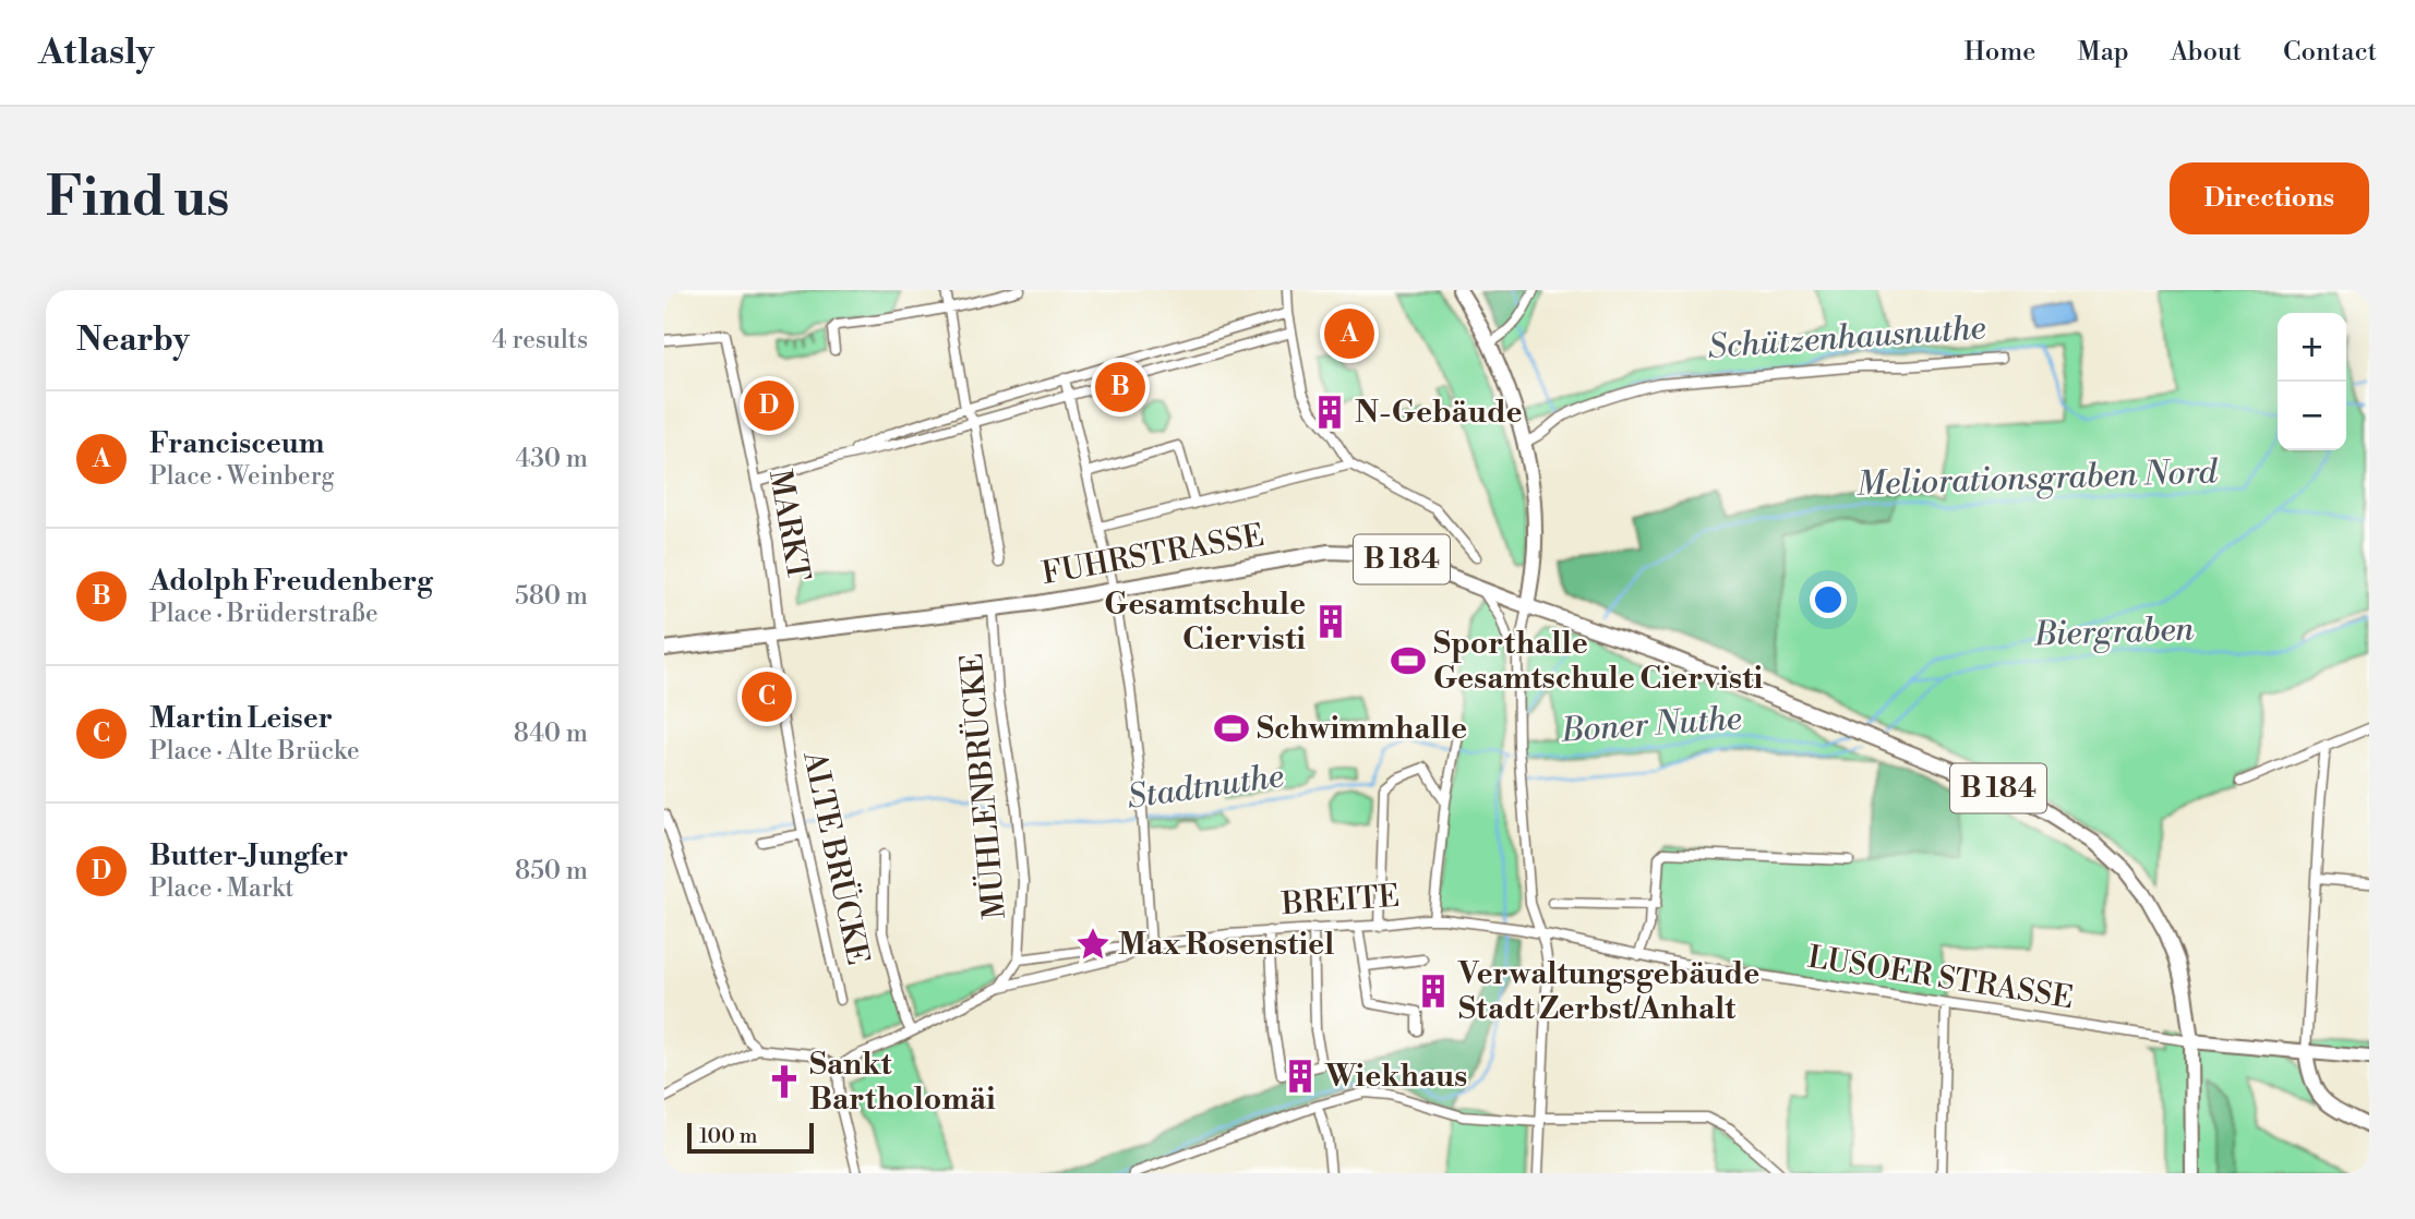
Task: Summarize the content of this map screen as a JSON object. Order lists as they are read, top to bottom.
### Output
{
  "streets": {
    "main road": ["FUHRSTRASSE", "B 184"],
    "street": [
      "MARKT",
      "MÜHLENBRÜCKE",
      "ALTE BRÜCKE",
      "BREITE",
      "LUSOER STRASSE"
    ]
  },
  "crossings": [
    ["MARKT", "FUHRSTRASSE"],
    ["MARKT", "B 184"],
    ["MARKT", "ALTE BRÜCKE"],
    ["FUHRSTRASSE", "B 184"],
    ["FUHRSTRASSE", "MÜHLENBRÜCKE"],
    ["FUHRSTRASSE", "ALTE BRÜCKE"],
    ["B 184", "ALTE BRÜCKE"],
    ["B 184", "LUSOER STRASSE"],
    ["MÜHLENBRÜCKE", "BREITE"],
    ["BREITE", "LUSOER STRASSE"]
  ],
  "water": [
    "Schützenhausnuthe",
    "Meliorationsgraben Nord",
    "Biergraben",
    "Boner Nuthe",
    "Stadtnuthe"
  ],
  "places": {
    "building": [
      "N-Gebäude",
      "Gesamtschule Ciervisti",
      "Verwaltungsgebäude Stadt Zerbst/Anhalt",
      "Wiekhaus"
    ],
    "sports": ["Sporthalle Gesamtschule Ciervisti", "Schwimmhalle"],
    "place": ["Max Rosenstiel"],
    "church": ["Sankt Bartholomäi"]
  },
  "scale_bar": "100 m",
  "page": {
    "header": "Atlasly",
    "nav": [
      "Home",
      "Map",
      "About",
      "Contact"
    ],
    "buttons": "Directions",
    "title": "Find us",
    "heading": ["Nearby", "4 results"],
    "pins": [
      "A",
      "B",
      "D",
      "C"
    ],
    "map_buttons": ["+", "−"],
    "list": [
      {
        "mark": "A",
        "name": "Francisceum",
        "note": "Place · Weinberg",
        "value": "430 m"
      },
      {
        "mark": "B",
        "name": "Adolph Freudenberg",
        "note": "Place · Brüderstraße",
        "value": "580 m"
      },
      {
        "mark": "C",
        "name": "Martin Leiser",
        "note": "Place · Alte Brücke",
        "value": "840 m"
      },
      {
        "mark": "D",
        "name": "Butter-Jungfer",
        "note": "Place · Markt",
        "value": "850 m"
      }
    ],
    "scale": "100 m"
  }
}
